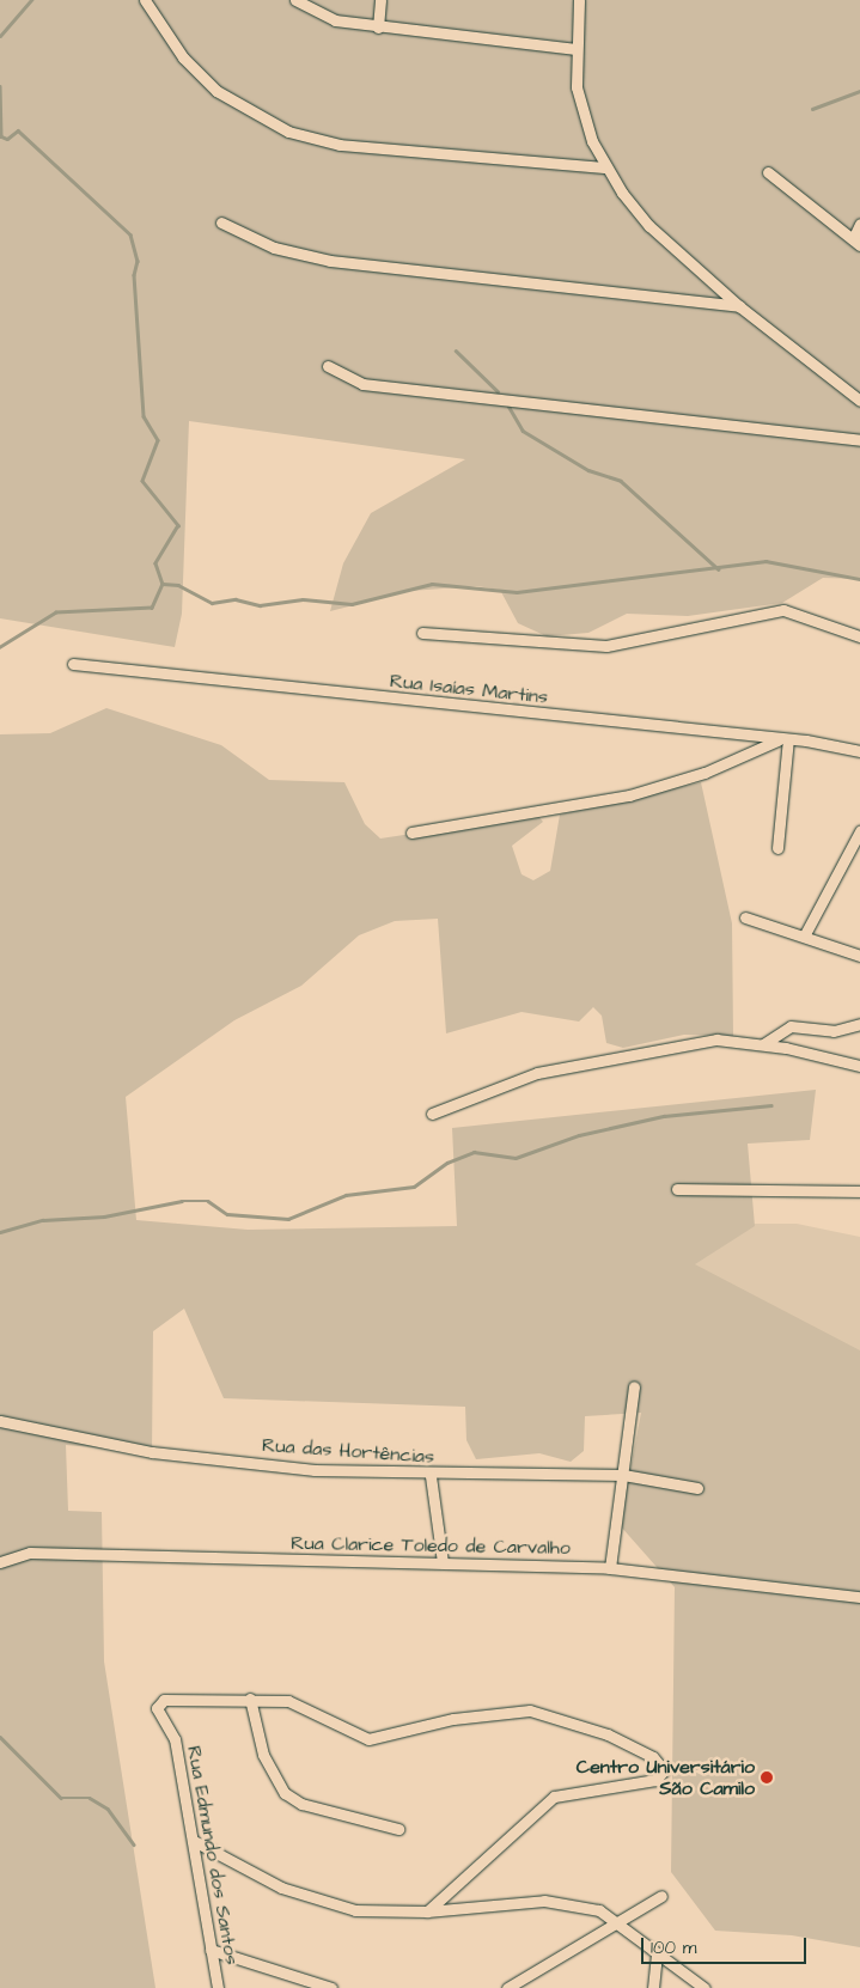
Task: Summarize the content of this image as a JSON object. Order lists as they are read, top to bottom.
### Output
{
  "streets": {
    "street": [
      "Rua Isaías Martins",
      "Rua das Hortências",
      "Rua Clarice Toledo de Carvalho",
      "Rua Edmundo dos Santos"
    ]
  },
  "places": ["Centro Universitário São Camilo"],
  "scale_bar": "100 m"
}
